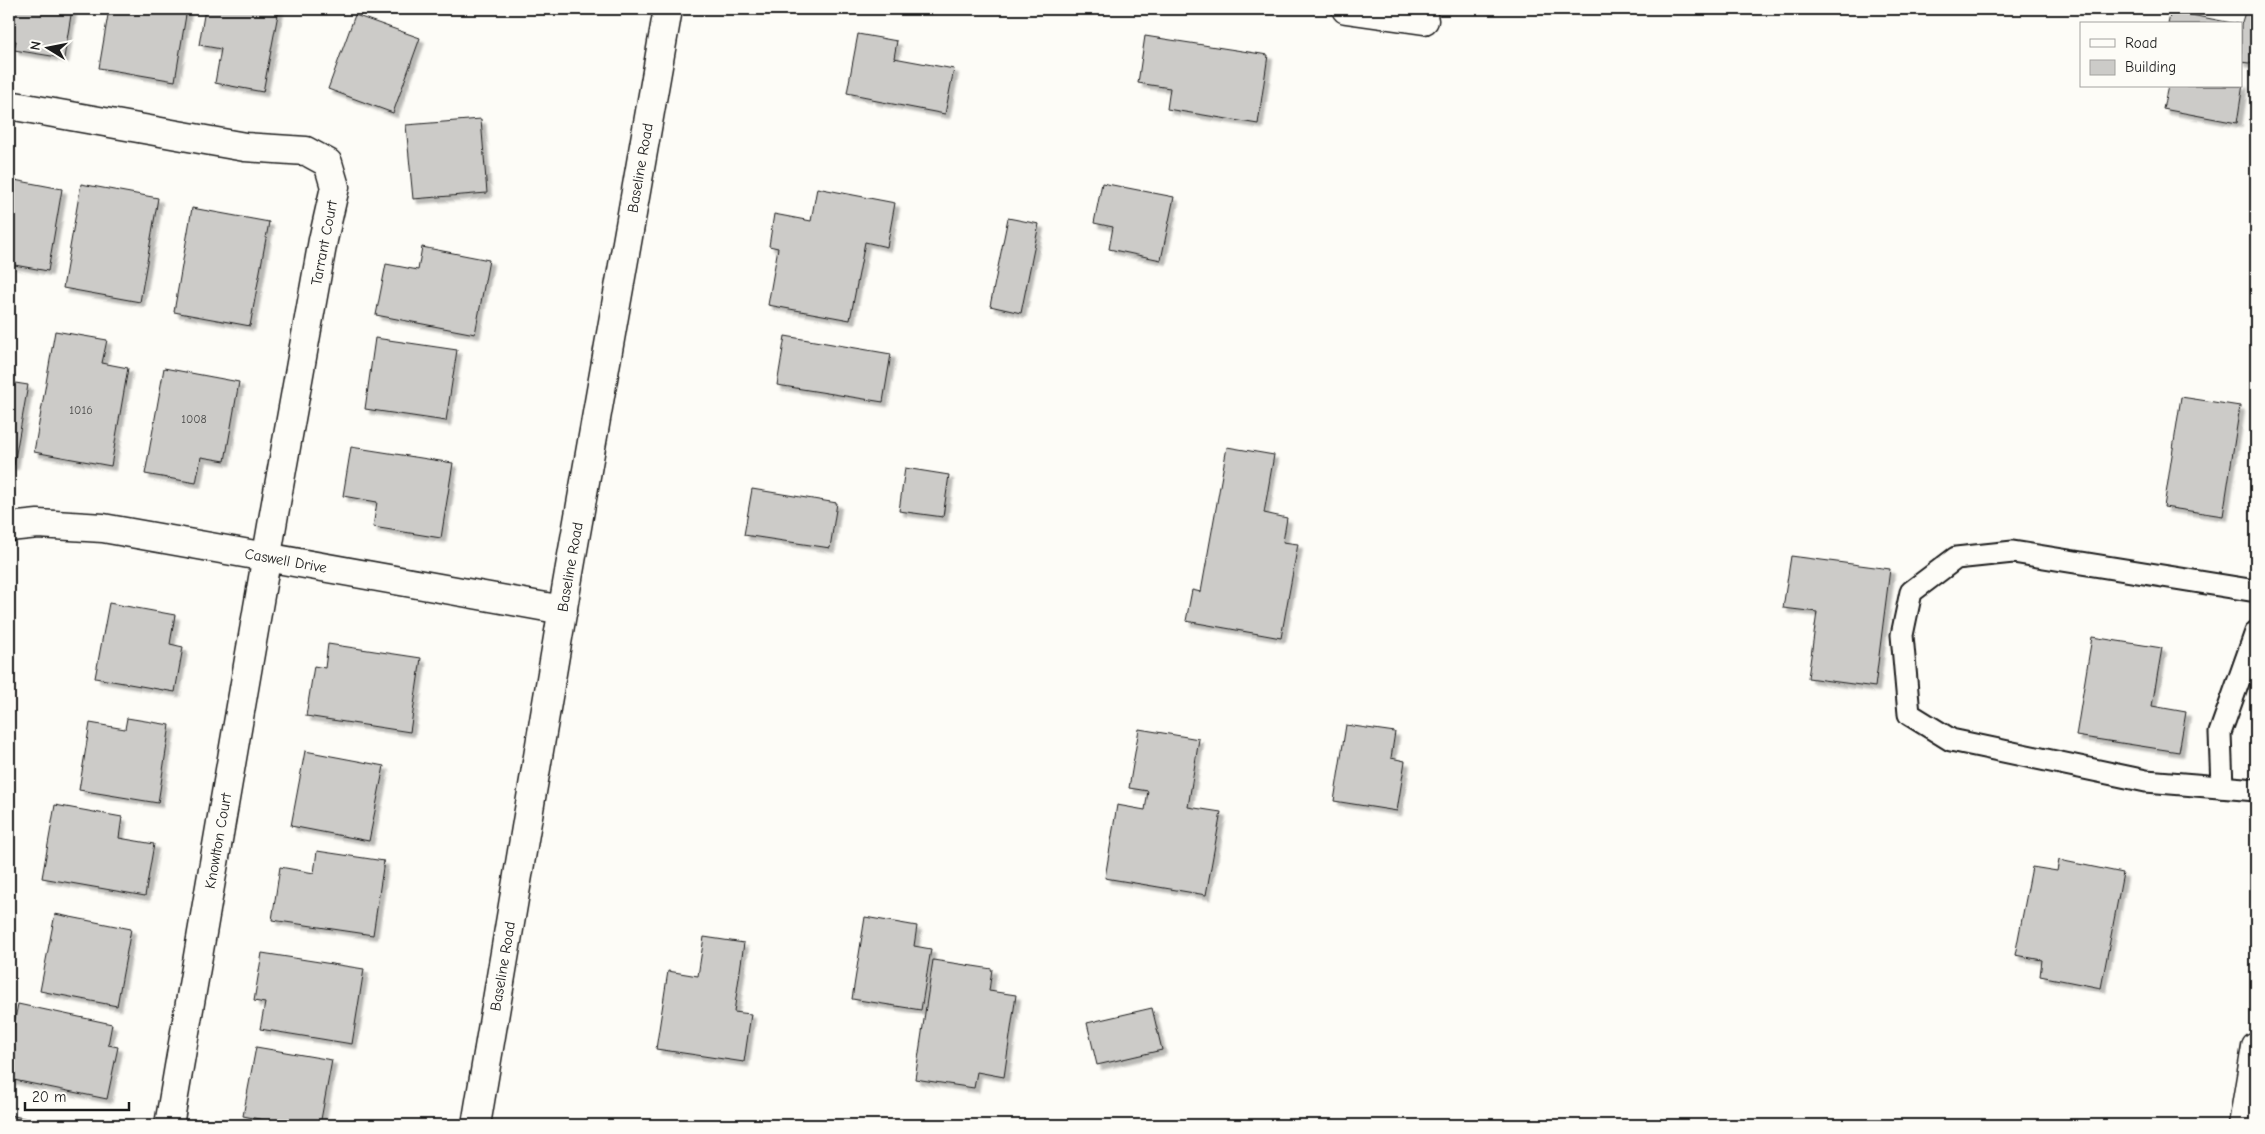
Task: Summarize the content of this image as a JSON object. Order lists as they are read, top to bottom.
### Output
{
  "streets": {
    "street": [
      "Baseline Road",
      "Tarrant Court",
      "Caswell Drive",
      "Knowlton Court"
    ]
  },
  "crossings": [
    ["Baseline Road", "Caswell Drive"],
    ["Tarrant Court", "Caswell Drive"],
    ["Tarrant Court", "Knowlton Court"],
    ["Caswell Drive", "Knowlton Court"]
  ],
  "house_numbers": ["1016", "1008"],
  "legend": ["Road", "Building"],
  "scale_bar": "20 m",
  "north": "left"
}
